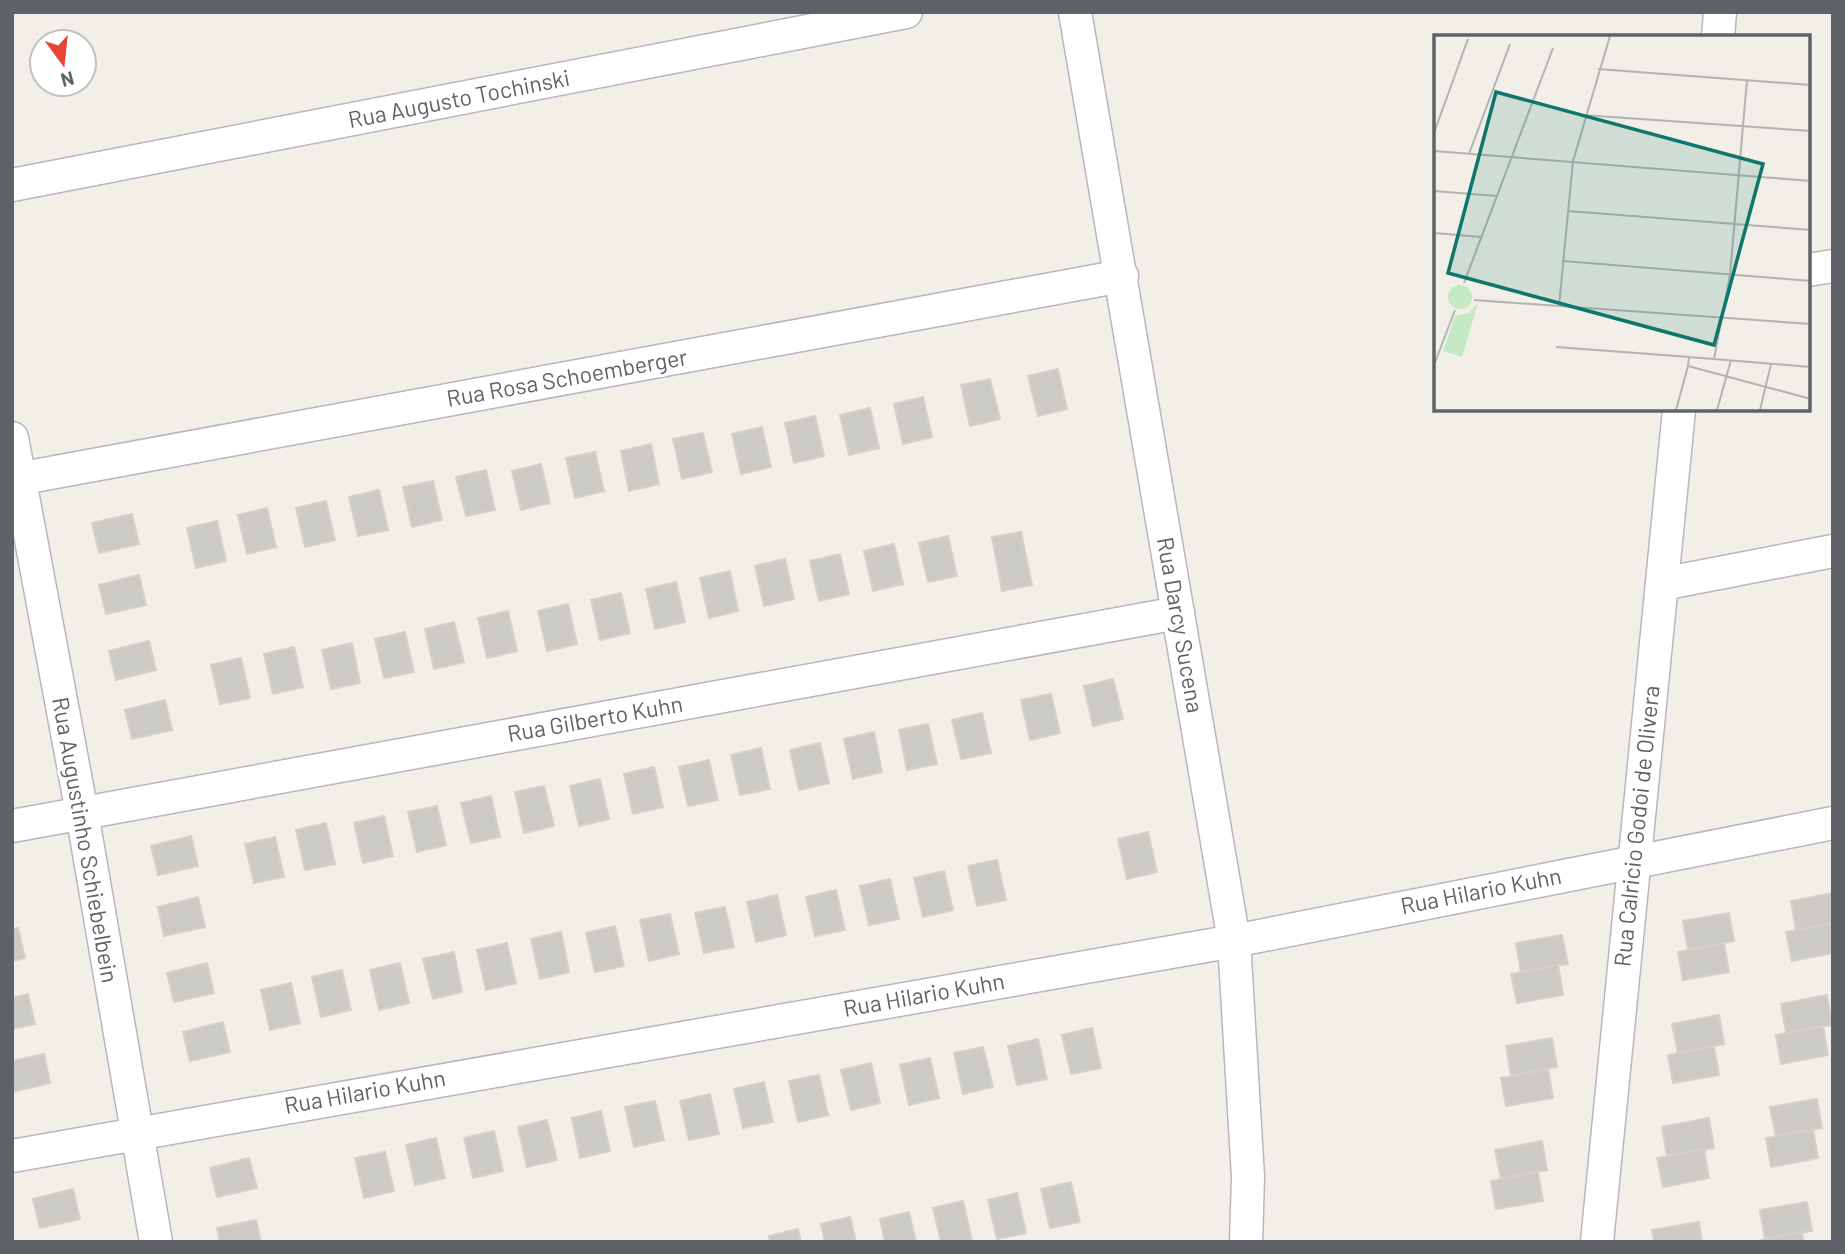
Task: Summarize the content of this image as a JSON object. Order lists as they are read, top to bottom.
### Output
{
  "streets": {
    "street": [
      "Rua Augusto Tochinski",
      "Rua Rosa Schoemberger",
      "Rua Darcy Sucena",
      "Rua Gilberto Kuhn",
      "Rua Calricio Godoi de Olivera",
      "Rua Augustinho Schiebelbein",
      "Rua Hilario Kuhn"
    ]
  },
  "crossings": [
    ["Rua Rosa Schoemberger", "Rua Darcy Sucena"],
    ["Rua Rosa Schoemberger", "Rua Augustinho Schiebelbein"],
    ["Rua Darcy Sucena", "Rua Gilberto Kuhn"],
    ["Rua Darcy Sucena", "Rua Hilario Kuhn"],
    ["Rua Gilberto Kuhn", "Rua Augustinho Schiebelbein"],
    ["Rua Calricio Godoi de Olivera", "Rua Hilario Kuhn"],
    ["Rua Augustinho Schiebelbein", "Rua Hilario Kuhn"]
  ],
  "north": "bottom"
}
